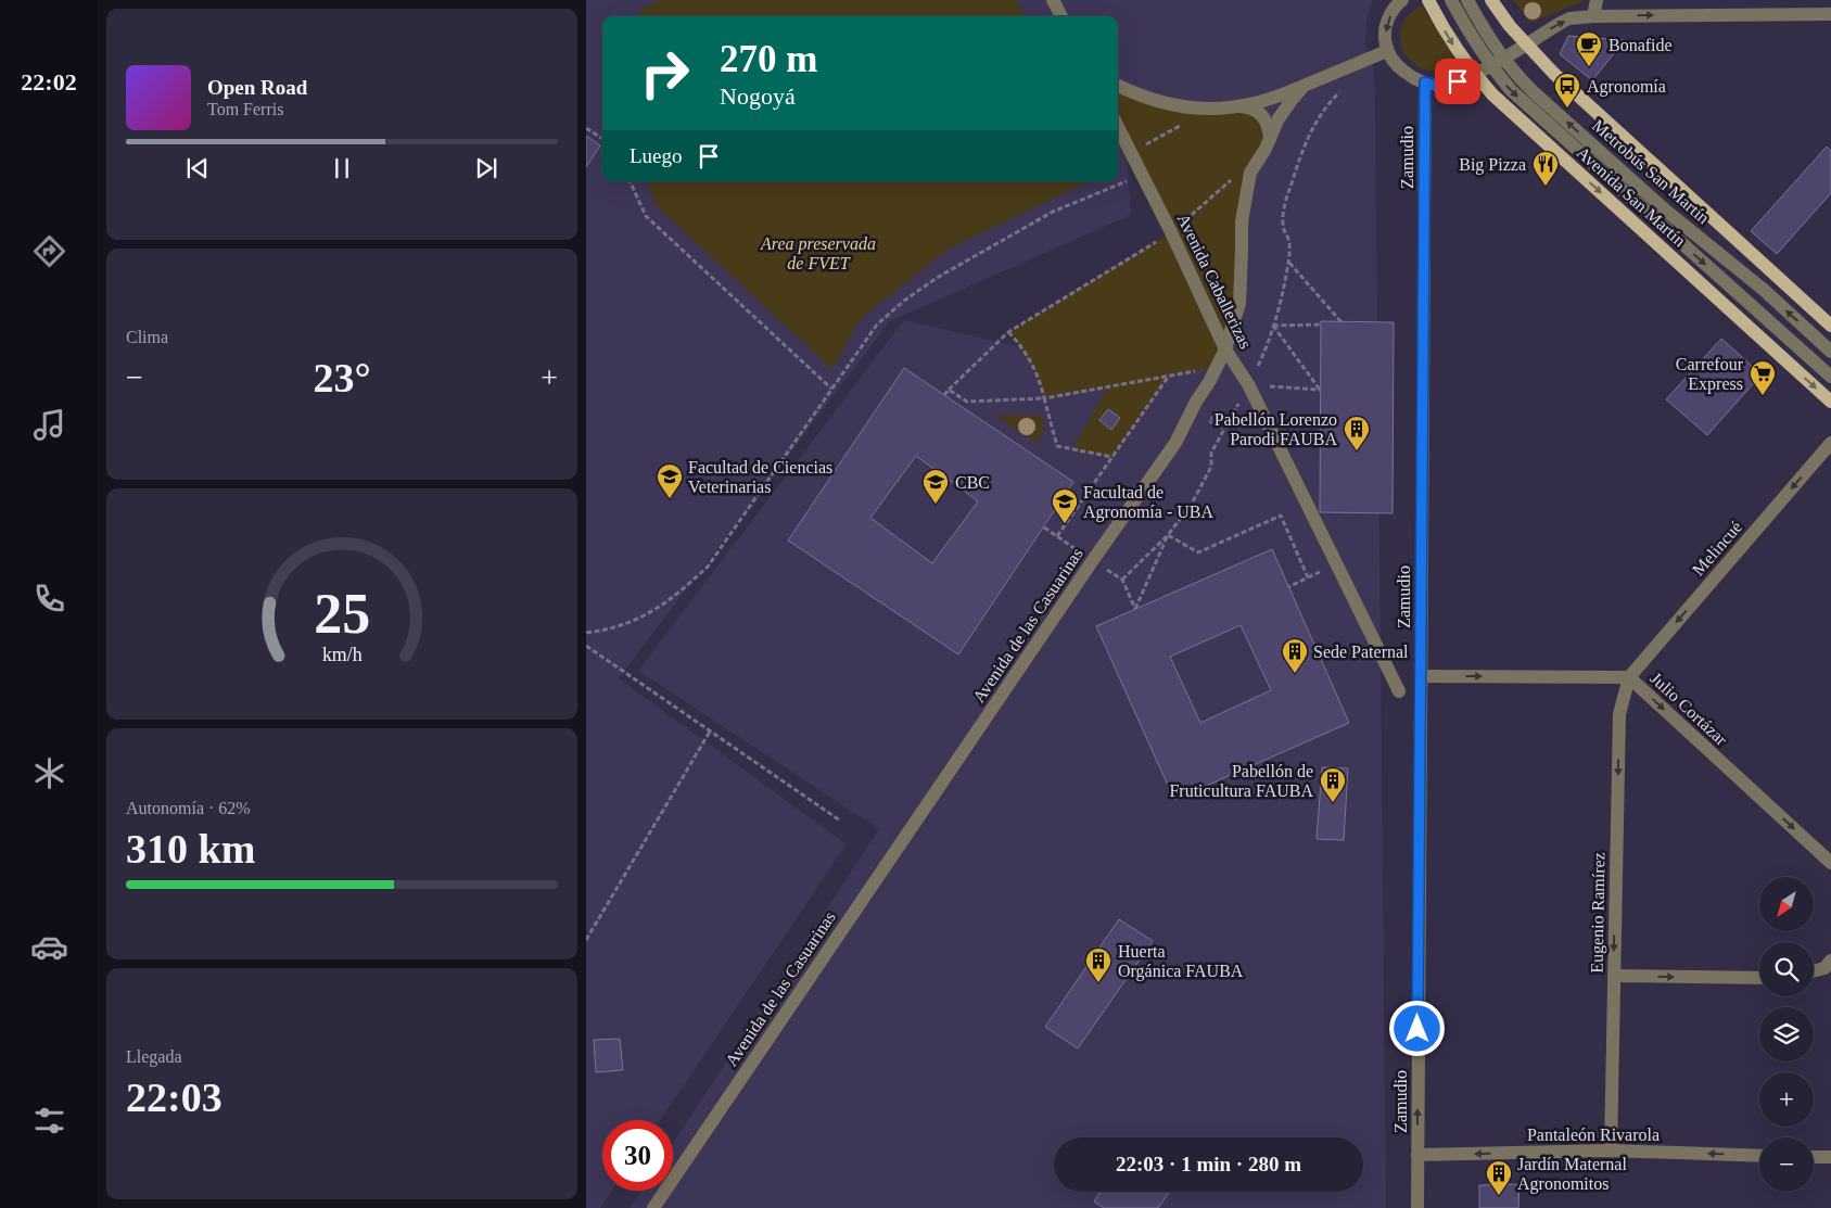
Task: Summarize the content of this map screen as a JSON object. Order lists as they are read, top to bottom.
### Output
{
  "streets": {
    "main road": ["Avenida San Martín"],
    "street": [
      "Zamudio",
      "Metrobús San Martín",
      "Avenida Caballerizas",
      "Melincué",
      "Avenida de las Casuarinas",
      "Julio Cortázar",
      "Eugenio Ramírez",
      "Pantaleón Rivarola"
    ]
  },
  "crossings": [
    ["Zamudio", "Julio Cortázar"],
    ["Zamudio", "Pantaleón Rivarola"],
    ["Avenida Caballerizas", "Avenida de las Casuarinas"],
    ["Melincué", "Julio Cortázar"],
    ["Melincué", "Eugenio Ramírez"],
    ["Julio Cortázar", "Eugenio Ramírez"],
    ["Eugenio Ramírez", "Pantaleón Rivarola"]
  ],
  "one_way": [
    "Zamudio",
    "Melincué",
    "Julio Cortázar",
    "Eugenio Ramírez",
    "Pantaleón Rivarola"
  ],
  "parks": ["Area preservada de FVET"],
  "places": {
    "cafe": ["Bonafide"],
    "bus stop": ["Agronomía"],
    "restaurant": ["Big Pizza"],
    "supermarket": ["Carrefour Express"],
    "building": [
      "Pabellón Lorenzo Parodi FAUBA",
      "Sede Paternal",
      "Pabellón de Fruticultura FAUBA",
      "Huerta Orgánica FAUBA",
      "Jardín Maternal Agronomitos"
    ],
    "school or university": ["Facultad de Ciencias Veterinarias", "CBC", "Facultad de Agronomía - UBA"]
  },
  "north": "bottom left",
  "page": {
    "tabs": "22:02",
    "turn": ["270 m", "Nogoyá"],
    "song": ["Open Road", "Tom Ferris"],
    "then": "Luego",
    "tile": [
      "Clima",
      ["Autonomía · 62%", "310 km"],
      ["Llegada", "22:03"]
    ],
    "heat": ["−", "23°", "+"],
    "map_buttons": ["+", "−"],
    "limit": "30",
    "trip": "22:03 · 1 min · 280 m",
    "gauge": ["25", "km/h"]
  }
}
